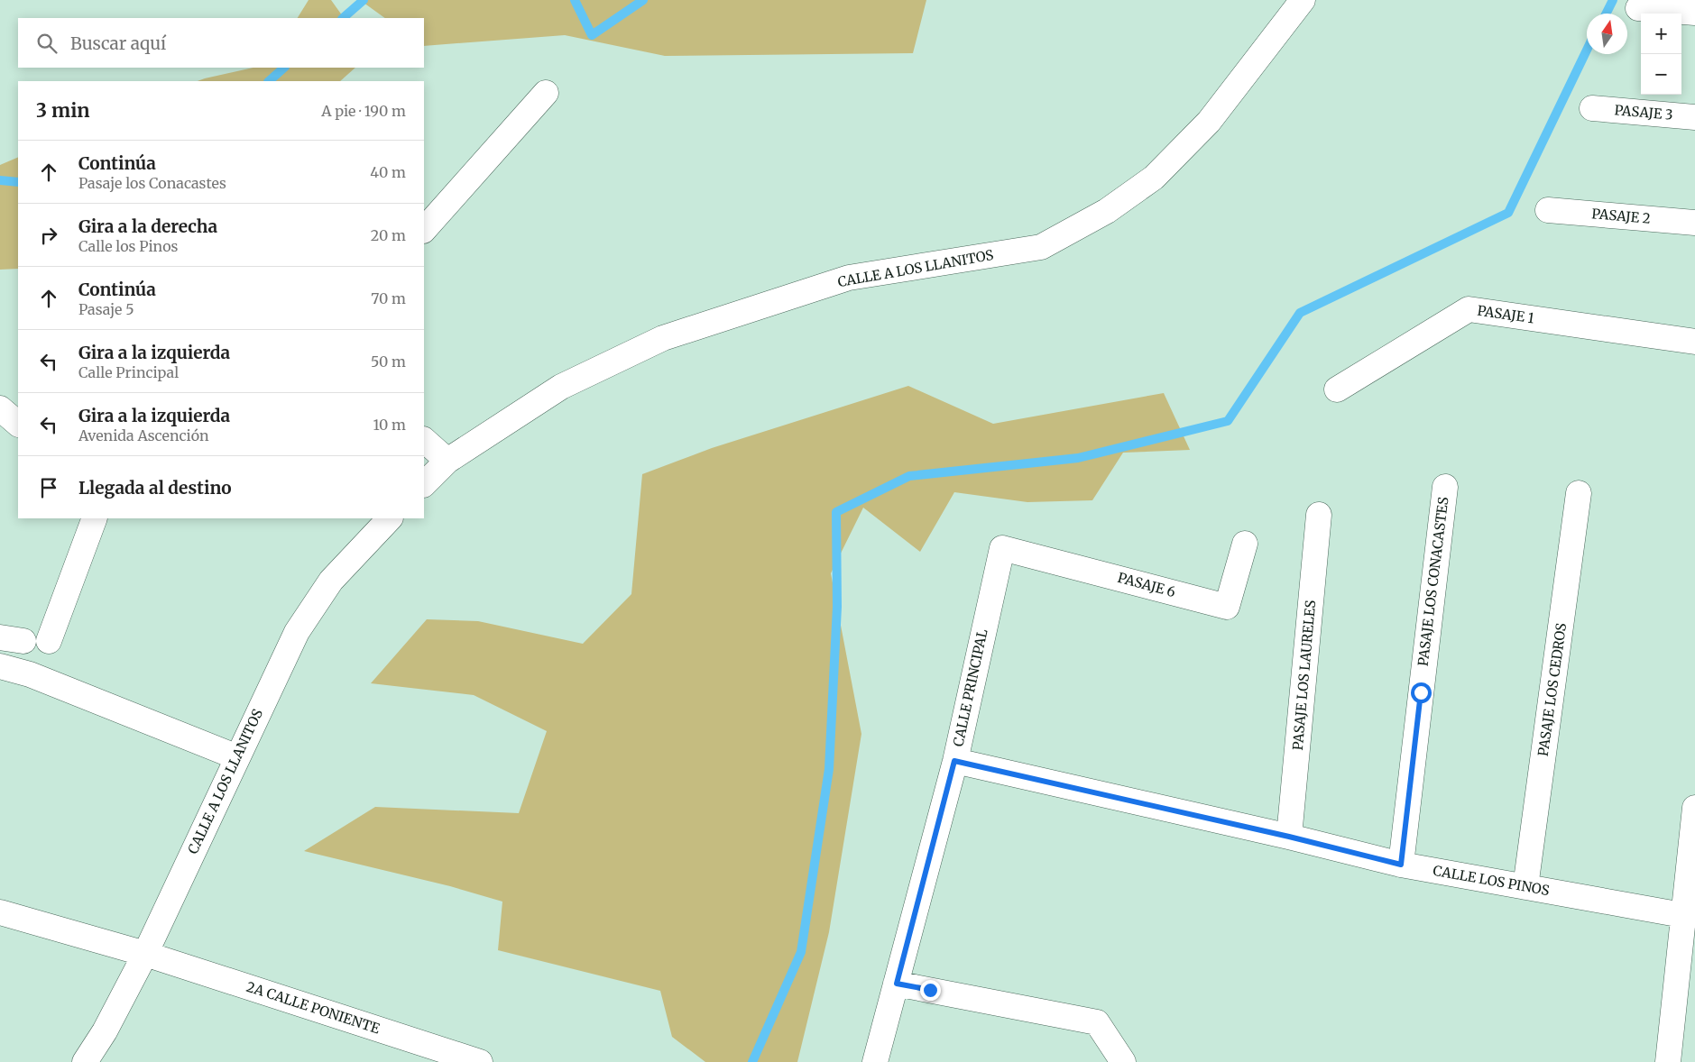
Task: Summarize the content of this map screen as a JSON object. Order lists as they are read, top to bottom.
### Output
{
  "streets": {
    "street": [
      "PASAJE 3",
      "PASAJE 2",
      "CALLE A LOS LLANITOS",
      "PASAJE 1",
      "PASAJE LOS CONACASTES",
      "PASAJE 6",
      "PASAJE LOS LAURELES",
      "CALLE PRINCIPAL",
      "PASAJE LOS CEDROS",
      "CALLE LOS PINOS",
      "2A CALLE PONIENTE"
    ]
  },
  "crossings": [
    ["CALLE A LOS LLANITOS", "2A CALLE PONIENTE"],
    ["PASAJE LOS CONACASTES", "CALLE LOS PINOS"],
    ["PASAJE 6", "CALLE PRINCIPAL"],
    ["PASAJE LOS LAURELES", "CALLE LOS PINOS"],
    ["CALLE PRINCIPAL", "CALLE LOS PINOS"],
    ["PASAJE LOS CEDROS", "CALLE LOS PINOS"]
  ],
  "north": "top",
  "page": {
    "map_buttons": ["+", "−"],
    "search": "Buscar aquí",
    "heading": ["3 min", "A pie · 190 m"],
    "list": [
      ["Continúa", "Pasaje los Conacastes", "40 m"],
      ["Gira a la derecha", "Calle los Pinos", "20 m"],
      ["Continúa", "Pasaje 5", "70 m"],
      ["Gira a la izquierda", "Calle Principal", "50 m"],
      ["Gira a la izquierda", "Avenida Ascención", "10 m"],
      "Llegada al destino"
    ]
  }
}
